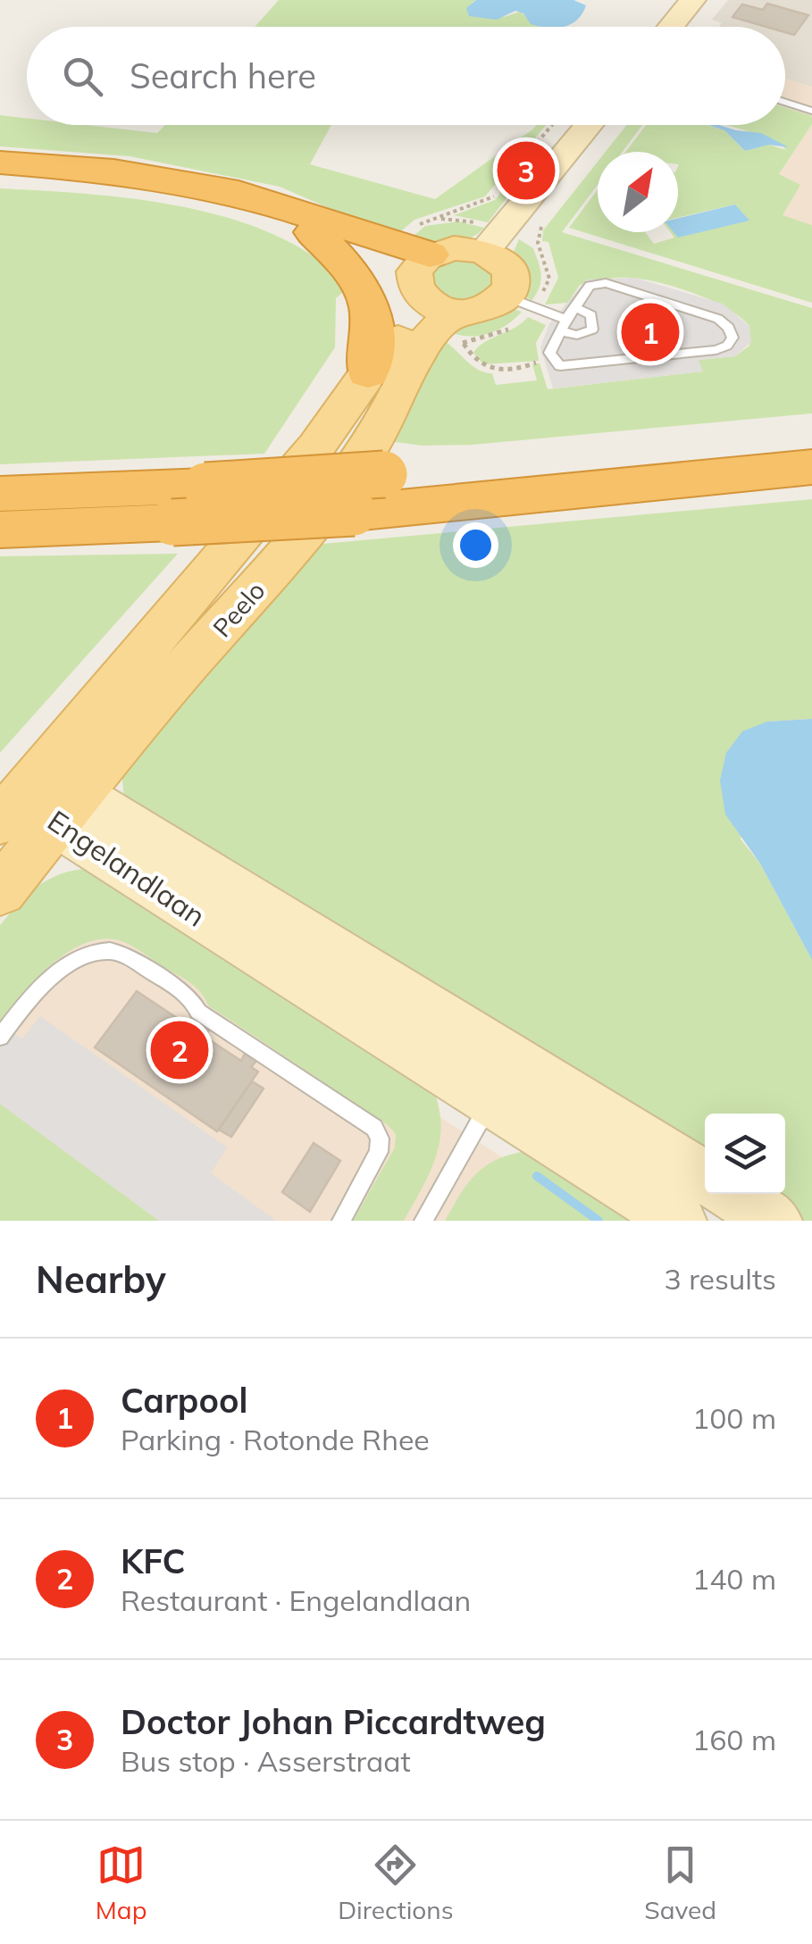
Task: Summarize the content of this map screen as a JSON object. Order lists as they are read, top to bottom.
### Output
{
  "streets": {
    "main road": ["Peelo", "Engelandlaan"]
  },
  "crossings": [
    ["Peelo", "Engelandlaan"]
  ],
  "north": "top right",
  "page": {
    "search": "Search here",
    "pins": ["3", "1", "2"],
    "heading": ["Nearby", "3 results"],
    "list": [
      {
        "mark": "1",
        "name": "Carpool",
        "note": "Parking · Rotonde Rhee",
        "value": "100 m"
      },
      {
        "mark": "2",
        "name": "KFC",
        "note": "Restaurant · Engelandlaan",
        "value": "140 m"
      },
      {
        "mark": "3",
        "name": "Doctor Johan Piccardtweg",
        "note": "Bus stop · Asserstraat",
        "value": "160 m"
      }
    ],
    "nav": ["Map", "Directions", "Saved"]
  }
}
